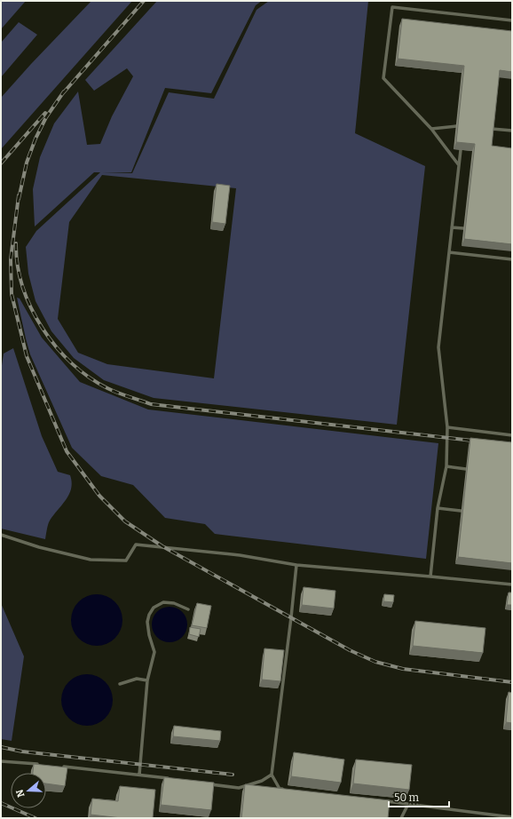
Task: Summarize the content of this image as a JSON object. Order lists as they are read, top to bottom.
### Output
{
  "scale_bar": "50 m",
  "north": "left"
}
